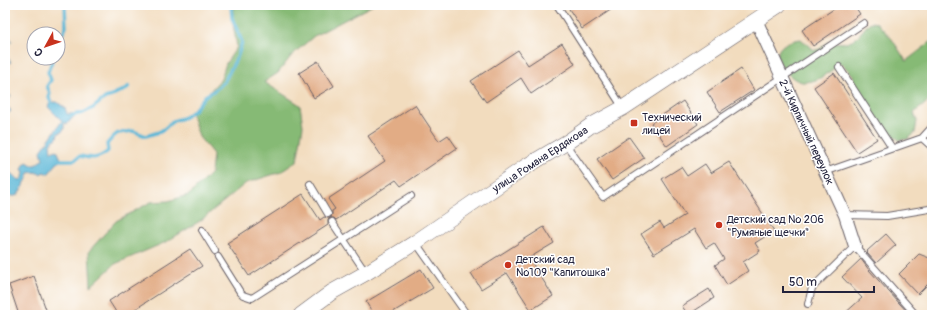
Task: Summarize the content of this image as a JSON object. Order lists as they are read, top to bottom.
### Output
{
  "streets": {
    "street": ["2-й Кирпичный переулок", "улица Романа Ердякова"]
  },
  "crossings": [
    ["2-й Кирпичный переулок", "улица Романа Ердякова"]
  ],
  "places": {
    "transit": ["Технический лицей"],
    "other": ["Детский сад № 206 \"Румяные щечки\"", "Детский сад №109 \"Капитошка\""]
  },
  "scale_bar": "50 m",
  "north": "bottom left"
}
